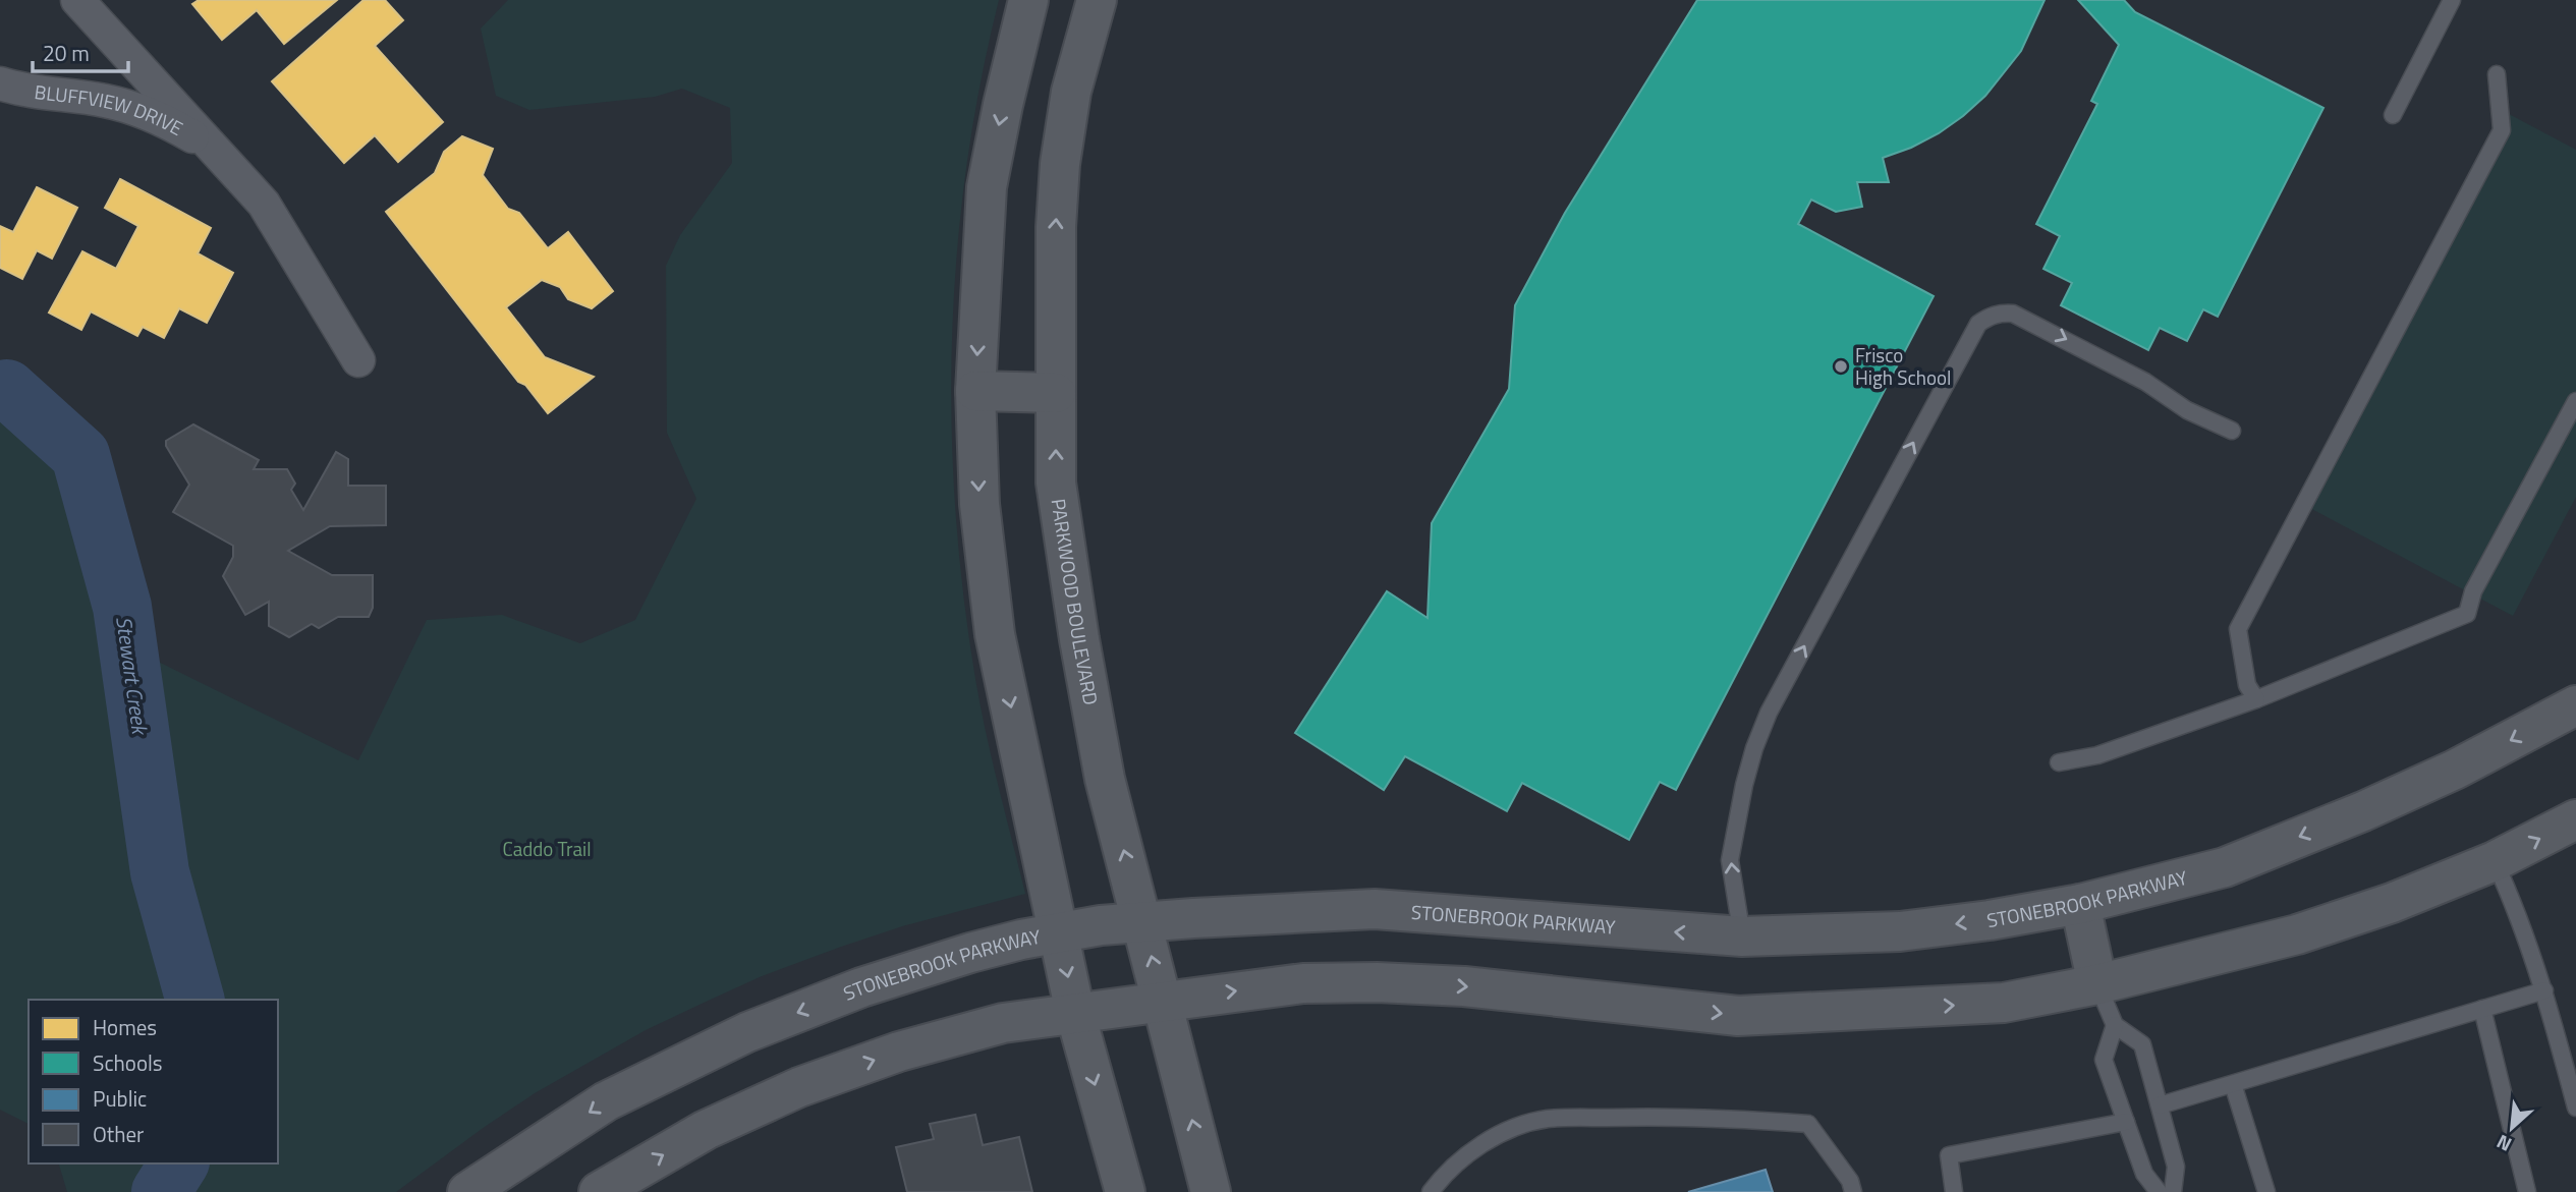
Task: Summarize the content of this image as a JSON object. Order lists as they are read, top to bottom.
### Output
{
  "streets": {
    "main road": ["PARKWOOD BOULEVARD", "STONEBROOK PARKWAY"],
    "street": ["BLUFFVIEW DRIVE"]
  },
  "crossings": [
    ["PARKWOOD BOULEVARD", "STONEBROOK PARKWAY"]
  ],
  "water": ["Stewart Creek"],
  "parks": ["Caddo Trail"],
  "places": ["Frisco High School"],
  "legend": [
    "Homes",
    "Schools",
    "Public",
    "Other"
  ],
  "scale_bar": "20 m",
  "north": "bottom left"
}
